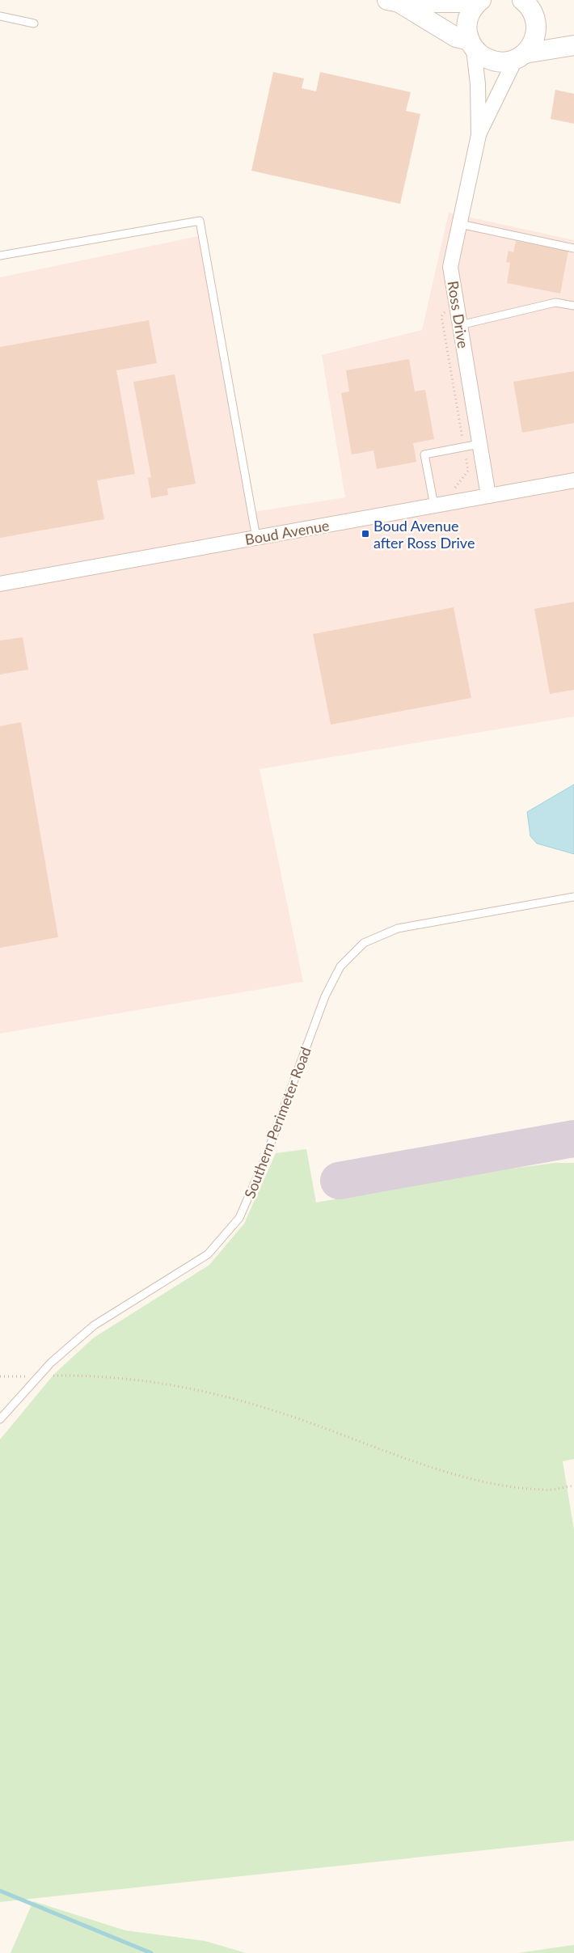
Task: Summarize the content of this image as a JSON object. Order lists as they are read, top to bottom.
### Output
{
  "streets": {
    "street": ["Ross Drive", "Boud Avenue"],
    "lane": ["Southern Perimeter Road"]
  },
  "crossings": [
    ["Ross Drive", "Boud Avenue"]
  ],
  "places": {
    "transit": ["Boud Avenue after Ross Drive"]
  }
}
